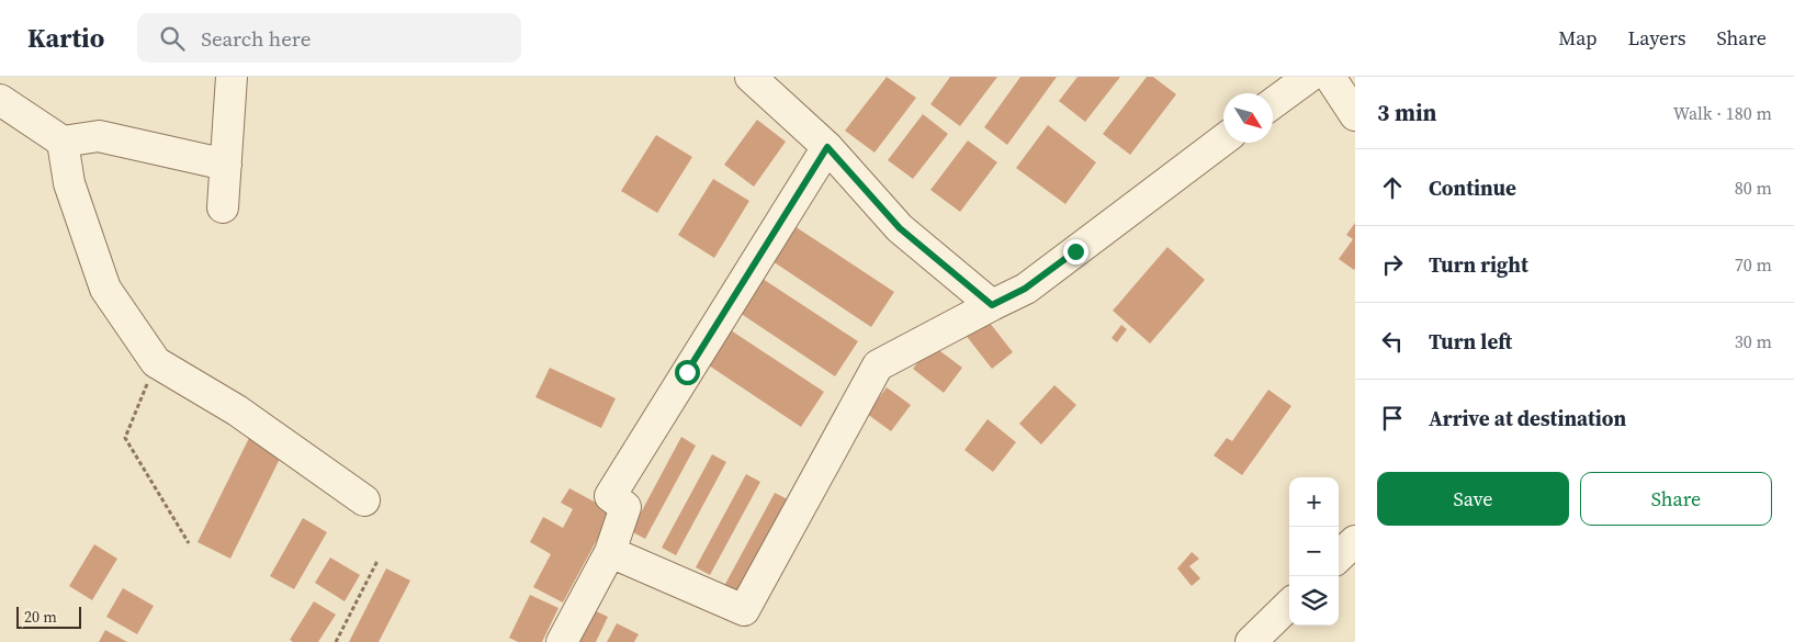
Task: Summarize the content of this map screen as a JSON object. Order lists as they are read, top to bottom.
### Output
{
  "scale_bar": "20 m",
  "north": "bottom right",
  "page": {
    "header": "Kartio",
    "search": "Search here",
    "nav": ["Map", "Layers", "Share"],
    "heading": ["3 min", "Walk · 180 m"],
    "list": [
      ["Continue", "80 m"],
      ["Turn right", "70 m"],
      ["Turn left", "30 m"],
      "Arrive at destination"
    ],
    "buttons": ["Save", "Share"],
    "map_buttons": ["+", "−"],
    "scale": "20 m"
  }
}
